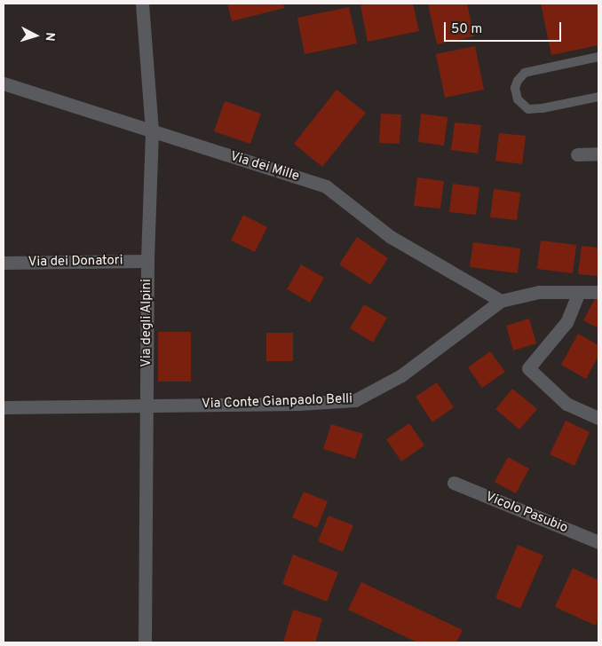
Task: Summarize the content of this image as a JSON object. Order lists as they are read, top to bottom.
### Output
{
  "streets": {
    "street": [
      "Via dei Mille",
      "Via dei Donatori",
      "Via degli Alpini",
      "Via Conte Gianpaolo Belli",
      "Vicolo Pasubio"
    ]
  },
  "crossings": [
    ["Via dei Mille", "Via degli Alpini"],
    ["Via dei Mille", "Via Conte Gianpaolo Belli"],
    ["Via dei Donatori", "Via degli Alpini"],
    ["Via degli Alpini", "Via Conte Gianpaolo Belli"]
  ],
  "scale_bar": "50 m",
  "north": "right"
}
